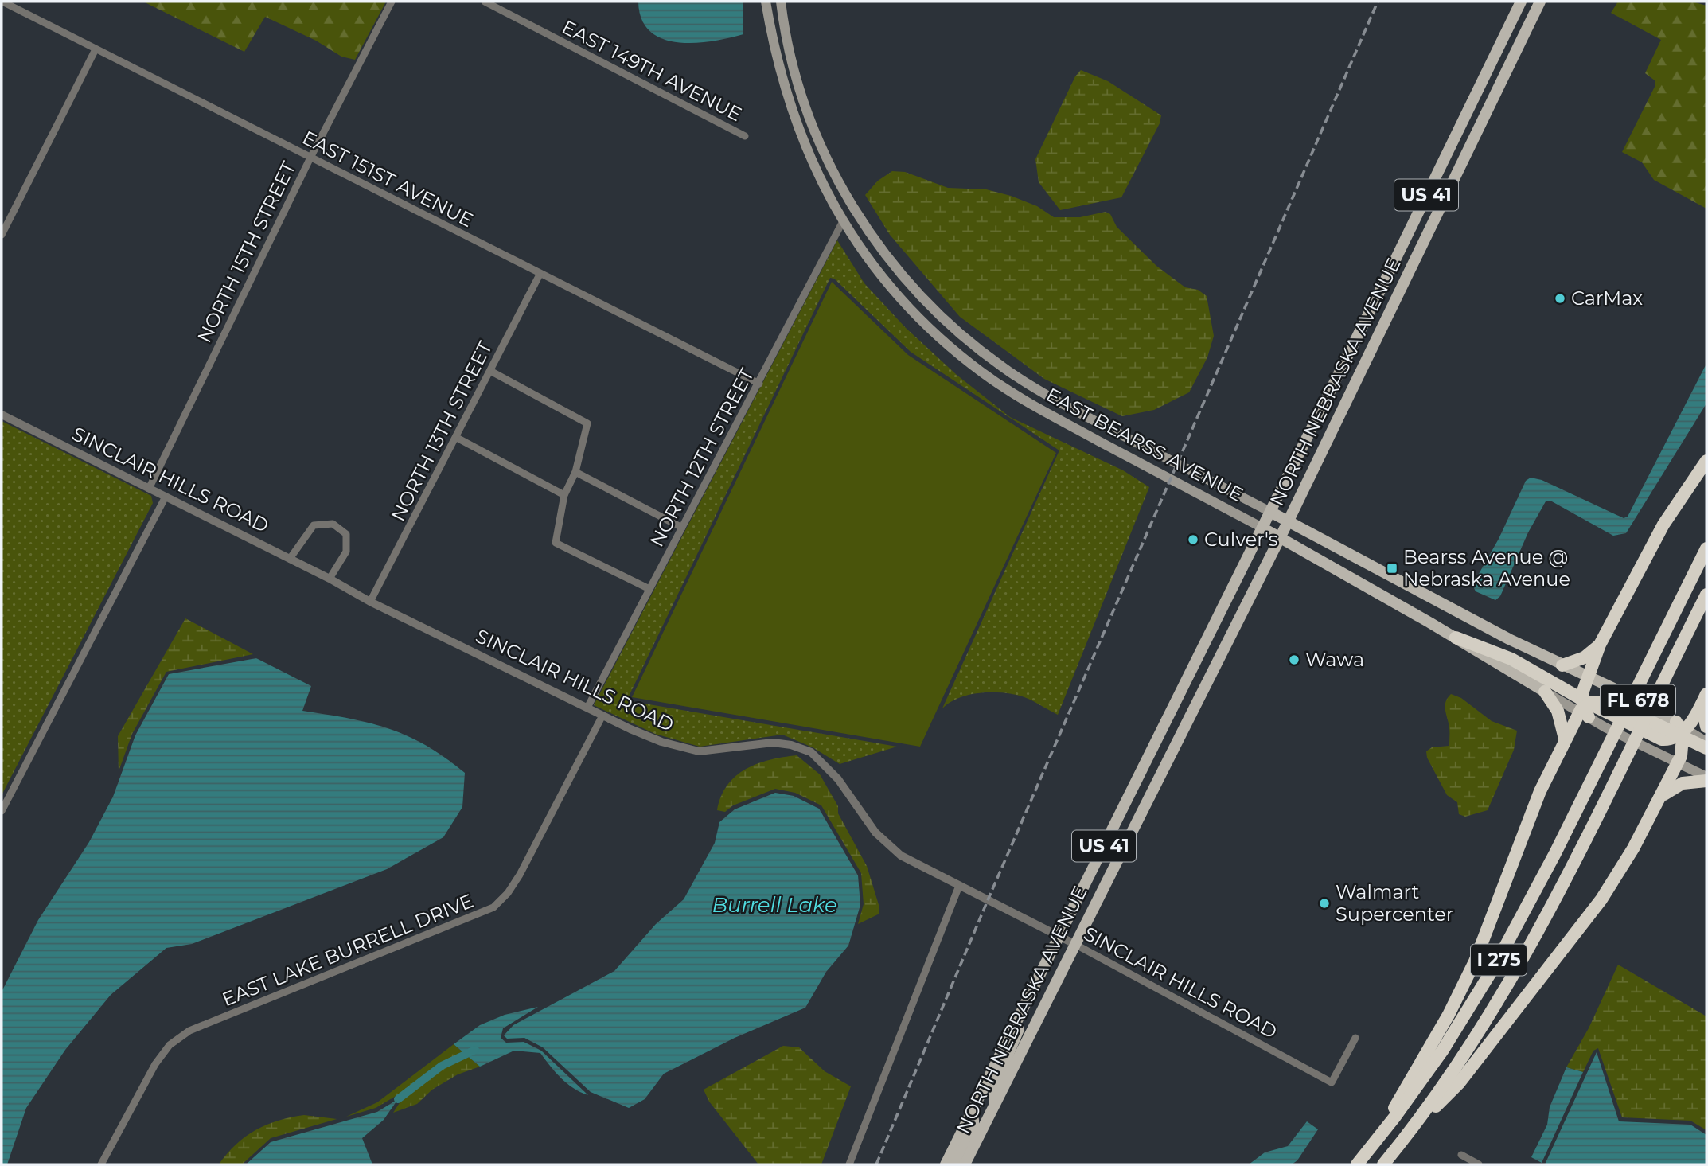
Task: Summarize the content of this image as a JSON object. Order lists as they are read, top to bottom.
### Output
{
  "streets": {
    "highway": ["I 275"],
    "main road": [
      "US 41",
      "NORTH NEBRASKA AVENUE",
      "EAST BEARSS AVENUE",
      "FL 678"
    ],
    "street": [
      "EAST 149TH AVENUE",
      "EAST 151ST AVENUE",
      "NORTH 15TH STREET",
      "NORTH 13TH STREET",
      "NORTH 12TH STREET",
      "SINCLAIR HILLS ROAD",
      "EAST LAKE BURRELL DRIVE"
    ]
  },
  "crossings": [
    ["EAST 151ST AVENUE", "NORTH 15TH STREET"],
    ["EAST 151ST AVENUE", "NORTH 13TH STREET"],
    ["EAST 151ST AVENUE", "NORTH 12TH STREET"],
    ["NORTH 15TH STREET", "SINCLAIR HILLS ROAD"],
    ["NORTH NEBRASKA AVENUE", "EAST BEARSS AVENUE"],
    ["NORTH NEBRASKA AVENUE", "SINCLAIR HILLS ROAD"],
    ["NORTH 13TH STREET", "SINCLAIR HILLS ROAD"],
    ["EAST BEARSS AVENUE", "NORTH 12TH STREET"],
    ["NORTH 12TH STREET", "SINCLAIR HILLS ROAD"],
    ["SINCLAIR HILLS ROAD", "EAST LAKE BURRELL DRIVE"]
  ],
  "water": ["Burrell Lake"],
  "places": {
    "other": [
      "CarMax",
      "Culver's",
      "Wawa",
      "Walmart Supercenter"
    ],
    "transit": ["Bearss Avenue @ Nebraska Avenue"]
  }
}
